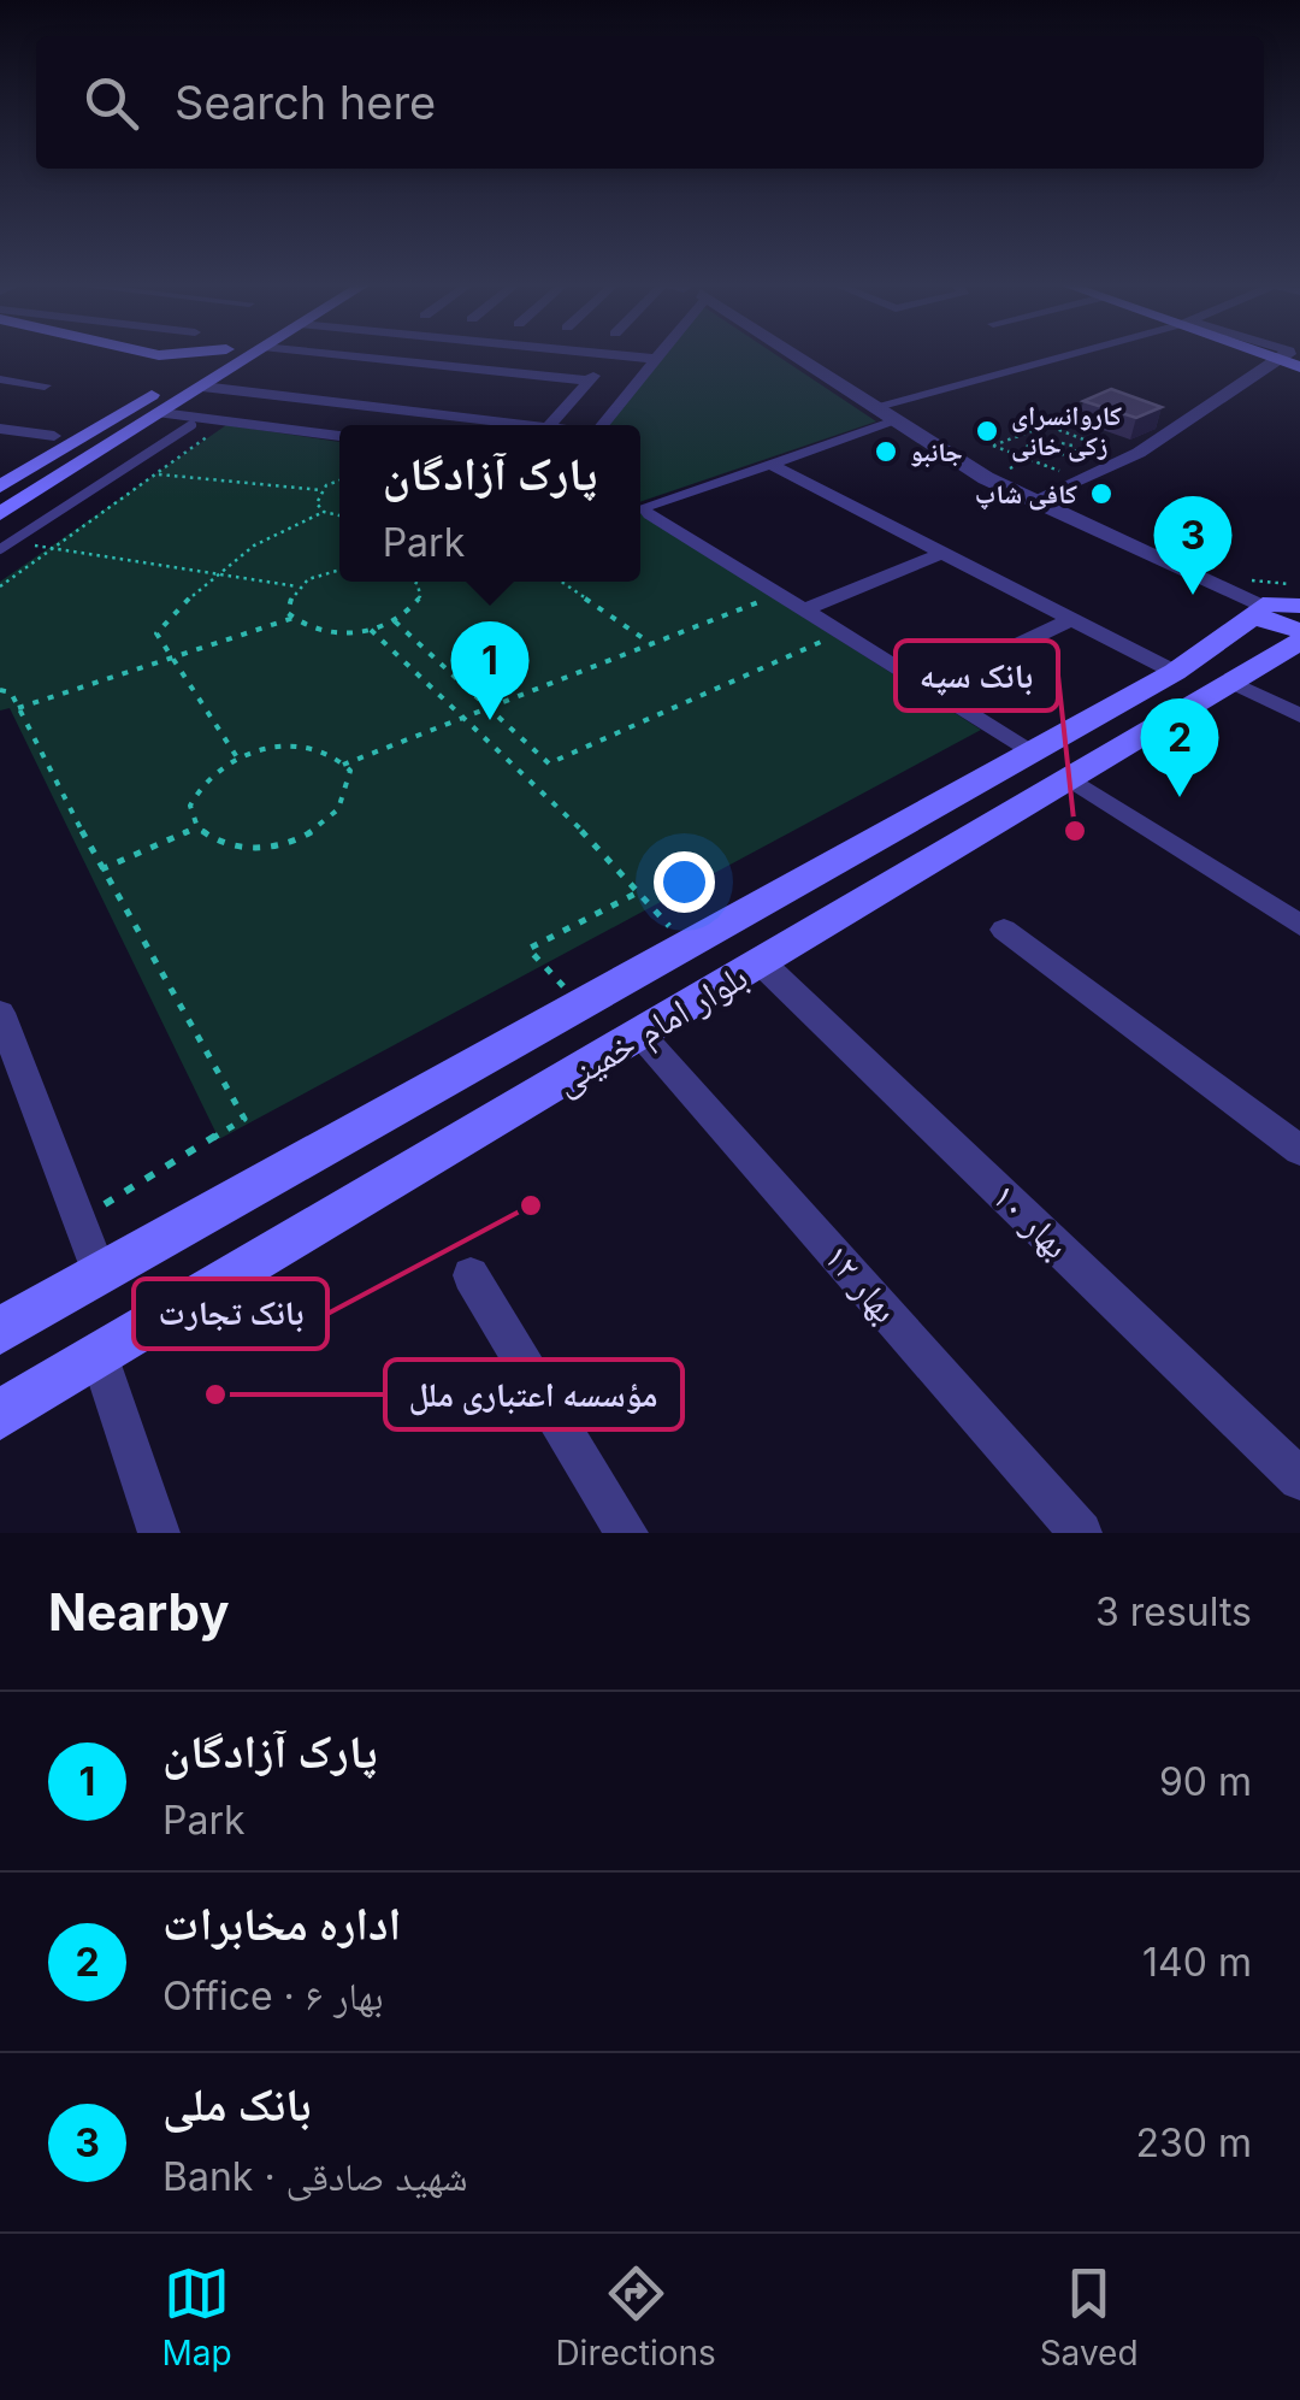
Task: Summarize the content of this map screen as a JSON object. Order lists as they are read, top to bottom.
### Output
{
  "streets": {
    "main road": ["بلوار امام خمینی"],
    "street": ["بهار ۱۰", "بهار ۱۲"]
  },
  "crossings": [
    ["بلوار امام خمینی", "بهار ۱۰"],
    ["بلوار امام خمینی", "بهار ۱۲"]
  ],
  "places": [
    "کاروانسرای زکی خانی",
    "جانبو",
    "کافی شاپ",
    "بانک سپه",
    "بانک تجارت",
    "مؤسسه اعتباری ملل"
  ],
  "page": {
    "search": "Search here",
    "popup": ["پارک آزادگان", "Park"],
    "pins": ["3", "1", "2"],
    "heading": ["Nearby", "3 results"],
    "list": [
      {
        "mark": "1",
        "name": "پارک آزادگان",
        "note": "Park",
        "value": "90 m"
      },
      {
        "mark": "2",
        "name": "اداره مخابرات",
        "note": "Office · بهار ۶",
        "value": "140 m"
      },
      {
        "mark": "3",
        "name": "بانک ملی",
        "note": "Bank · شهید صادقی",
        "value": "230 m"
      }
    ],
    "nav": ["Map", "Directions", "Saved"]
  }
}
